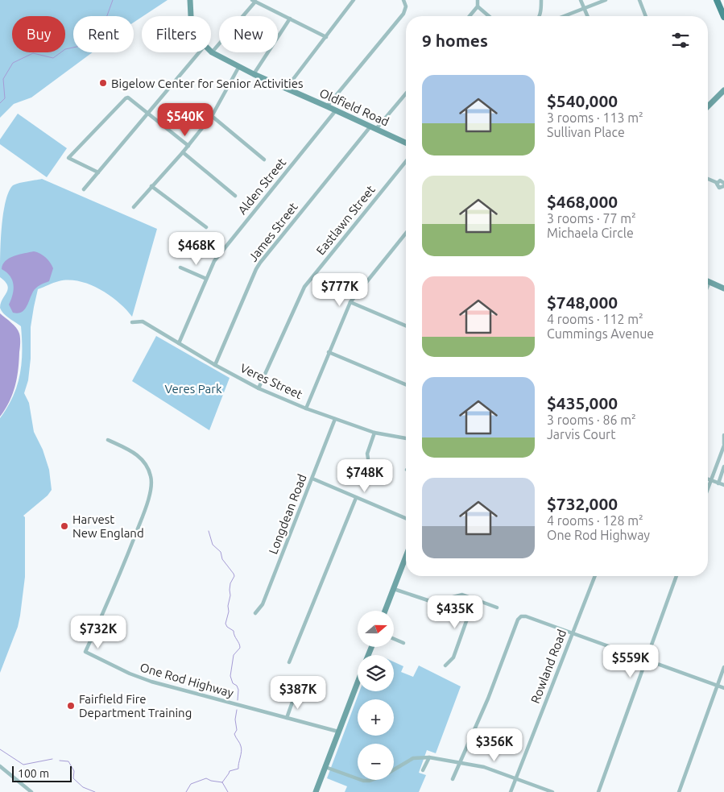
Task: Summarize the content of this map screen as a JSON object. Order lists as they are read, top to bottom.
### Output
{
  "streets": {
    "street": [
      "Oldfield Road",
      "Alden Street",
      "Eastlawn Street",
      "James Street",
      "Veres Street",
      "Longdean Road",
      "Rowland Road",
      "One Rod Highway"
    ]
  },
  "crossings": [
    ["Oldfield Road", "Alden Street"],
    ["Oldfield Road", "James Street"],
    ["Alden Street", "Veres Street"],
    ["Eastlawn Street", "Veres Street"],
    ["James Street", "Veres Street"],
    ["Veres Street", "Longdean Road"]
  ],
  "parks": ["Veres Park"],
  "places": ["Bigelow Center for Senior Activities", "Harvest New England", "Fairfield Fire Department Training"],
  "scale_bar": "100 m",
  "north": "right",
  "page": {
    "chip": [
      "Buy",
      "Rent",
      "Filters",
      "New"
    ],
    "heading": "9 homes",
    "list": [
      {
        "name": "$540,000",
        "note": "3 rooms · 113 m² · Sullivan Place"
      },
      {
        "name": "$468,000",
        "note": "3 rooms · 77 m² · Michaela Circle"
      },
      {
        "name": "$748,000",
        "note": "4 rooms · 112 m² · Cummings Avenue"
      },
      {
        "name": "$435,000",
        "note": "3 rooms · 86 m² · Jarvis Court"
      },
      {
        "name": "$732,000",
        "note": "4 rooms · 128 m² · One Rod Highway"
      }
    ],
    "price": [
      "$540K",
      "$468K",
      "$777K",
      "$748K",
      "$435K",
      "$732K",
      "$559K",
      "$387K",
      "$356K"
    ],
    "map_buttons": ["+", "−"],
    "scale": "100 m"
  }
}
